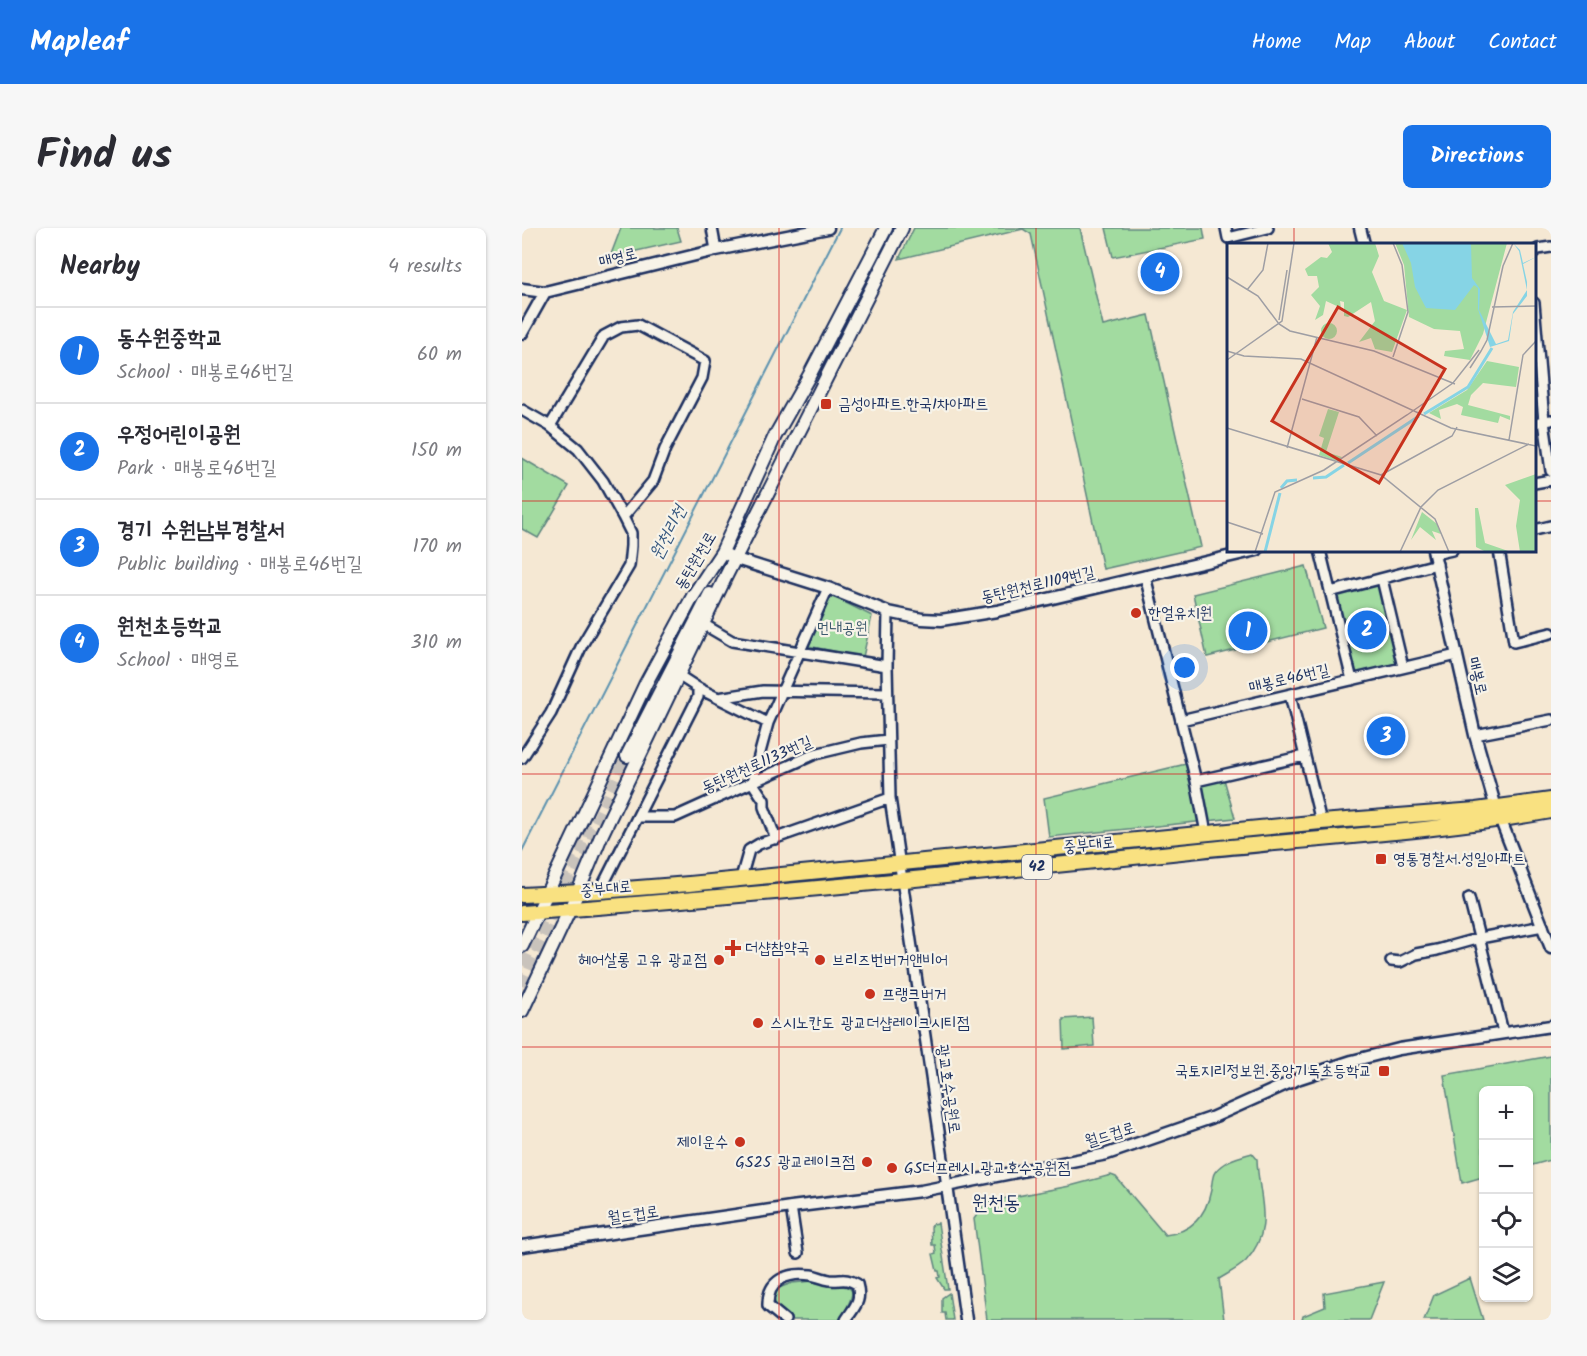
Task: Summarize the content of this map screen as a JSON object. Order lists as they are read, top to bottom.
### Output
{
  "streets": {
    "main road": ["동탄원천로", "중부대로", "42"],
    "street": [
      "매영로",
      "동탄원천로1109번길",
      "매봉로",
      "매봉로46번길",
      "동탄원천로1133번길",
      "광교호수공원로",
      "월드컵로"
    ]
  },
  "crossings": [
    ["동탄원천로", "동탄원천로1109번길"],
    ["동탄원천로", "중부대로"],
    ["동탄원천로1109번길", "광교호수공원로"],
    ["매봉로", "매봉로46번길"],
    ["매봉로", "중부대로"],
    ["동탄원천로1133번길", "광교호수공원로"],
    ["중부대로", "광교호수공원로"],
    ["광교호수공원로", "월드컵로"]
  ],
  "districts": ["원천동"],
  "water": ["원천리천"],
  "parks": ["먼내공원"],
  "places": {
    "transit": ["금성아파트.한국1차아파트", "영통경찰서.성일아파트", "국토지리정보원.중앙기독초등학교"],
    "other": [
      "한얼유치원",
      "헤어살롱 고유 광교점",
      "브리즈번버거앤비어",
      "프랭크버거",
      "스시노칸도 광교더샵레이크시티점",
      "제이운수",
      "GS25 광교레이크점",
      "GS더프레시 광교호수공원점"
    ],
    "health": ["더샵참약국"]
  },
  "page": {
    "header": "Mapleaf",
    "nav": [
      "Home",
      "Map",
      "About",
      "Contact"
    ],
    "title": "Find us",
    "buttons": "Directions",
    "heading": ["Nearby", "4 results"],
    "pins": [
      "4",
      "2",
      "1",
      "3"
    ],
    "list": [
      {
        "mark": "1",
        "name": "동수원중학교",
        "note": "School · 매봉로46번길",
        "value": "60 m"
      },
      {
        "mark": "2",
        "name": "우정어린이공원",
        "note": "Park · 매봉로46번길",
        "value": "150 m"
      },
      {
        "mark": "3",
        "name": "경기 수원남부경찰서",
        "note": "Public building · 매봉로46번길",
        "value": "170 m"
      },
      {
        "mark": "4",
        "name": "원천초등학교",
        "note": "School · 매영로",
        "value": "310 m"
      }
    ],
    "map_buttons": ["+", "−"]
  }
}
